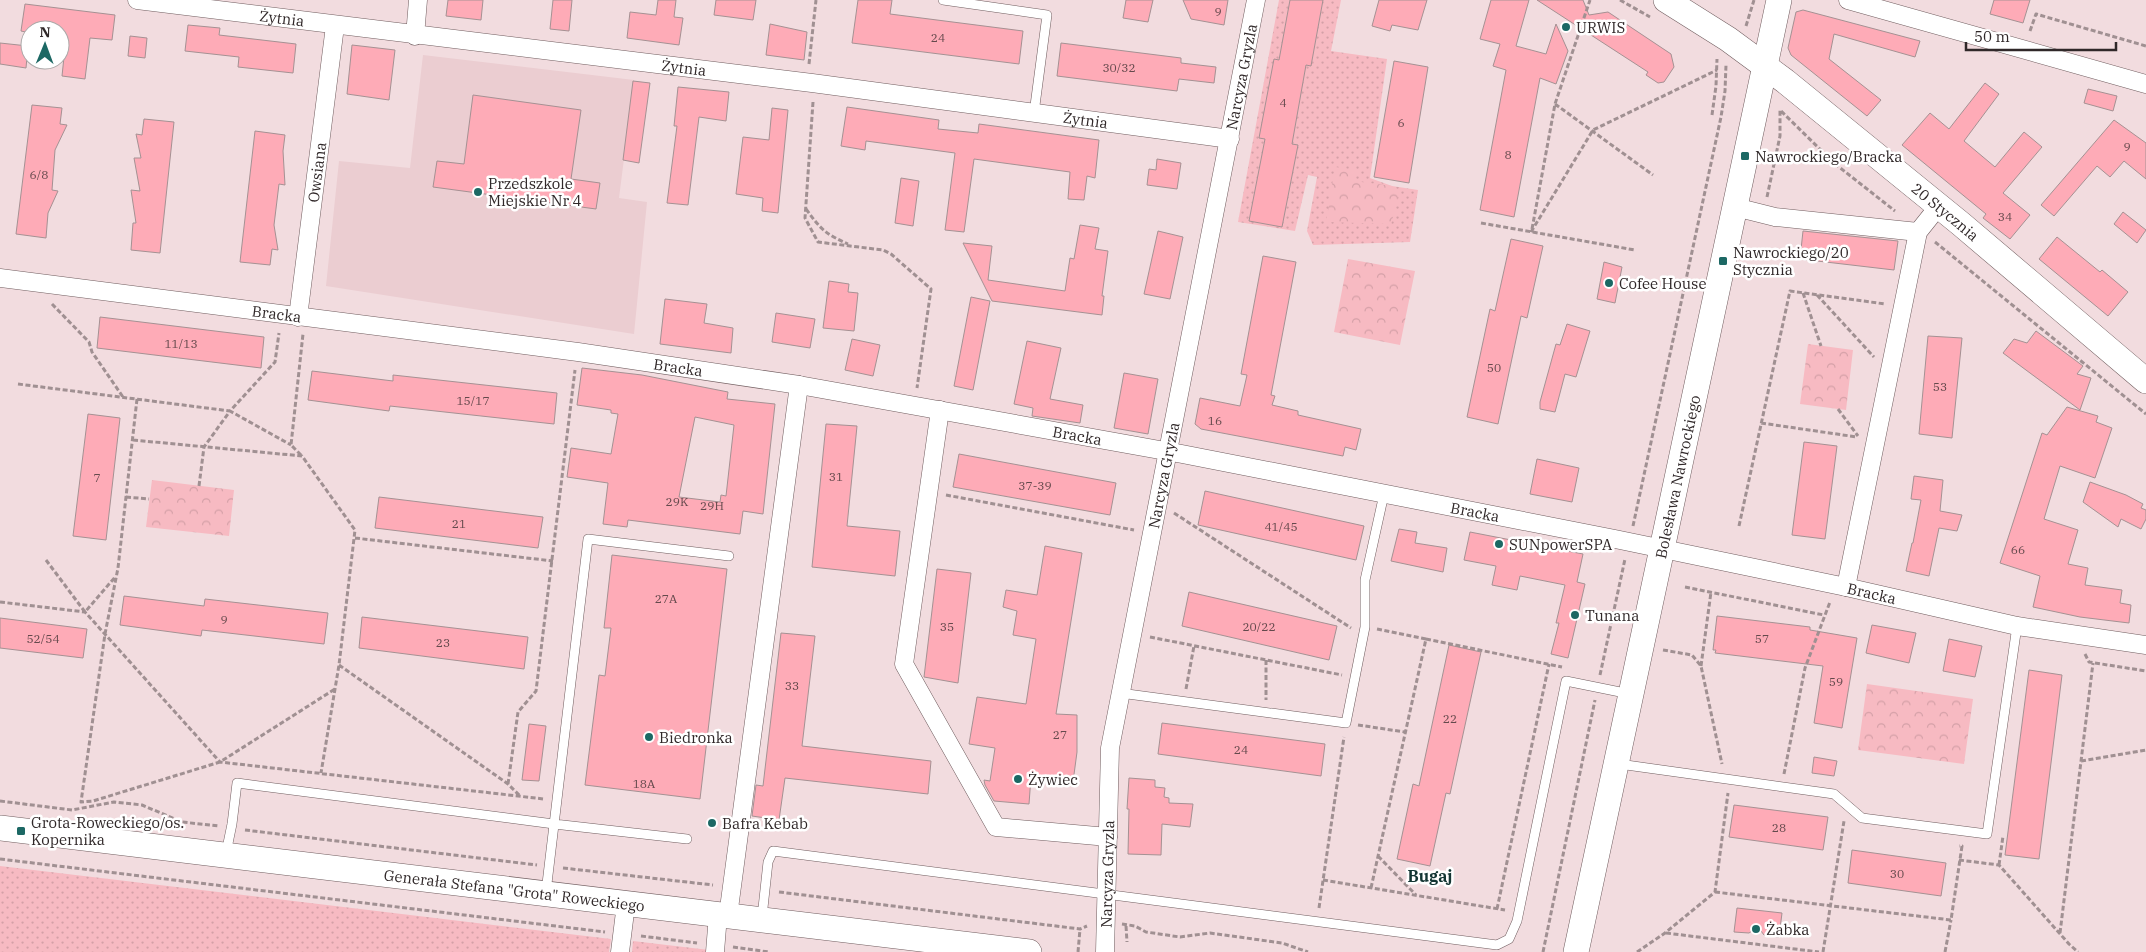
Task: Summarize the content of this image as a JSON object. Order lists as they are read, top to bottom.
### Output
{
  "streets": {
    "street": [
      "Żytnia",
      "Narcyza Gryzla",
      "Owsiana",
      "20 Stycznia",
      "Bracka",
      "Bolesława Nawrockiego",
      "Generała Stefana \"Grota\" Roweckiego"
    ]
  },
  "crossings": [
    ["Żytnia", "Narcyza Gryzla"],
    ["Żytnia", "Owsiana"],
    ["Narcyza Gryzla", "Bracka"],
    ["Owsiana", "Bracka"],
    ["20 Stycznia", "Bolesława Nawrockiego"],
    ["Bracka", "Bolesława Nawrockiego"]
  ],
  "districts": ["Bugaj"],
  "places": {
    "other": [
      "URWIS",
      "Przedszkole Miejskie Nr 4",
      "Cofee House",
      "SUNpowerSPA",
      "Tunana",
      "Biedronka",
      "Żywiec",
      "Bafra Kebab",
      "Żabka"
    ],
    "transit": ["Nawrockiego/Bracka", "Nawrockiego/20 Stycznia", "Grota-Roweckiego/os. Kopernika"]
  },
  "house_numbers": [
    "9",
    "24",
    "30/32",
    "4",
    "6",
    "9",
    "8",
    "6/8",
    "34",
    "11/13",
    "50",
    "53",
    "15/17",
    "16",
    "31",
    "7",
    "37-39",
    "29K",
    "29H",
    "21",
    "41/45",
    "66",
    "27A",
    "9",
    "35",
    "20/22",
    "52/54",
    "57",
    "23",
    "59",
    "33",
    "22",
    "27",
    "24",
    "18A",
    "28",
    "30"
  ],
  "scale_bar": "50 m",
  "north": "top"
}
